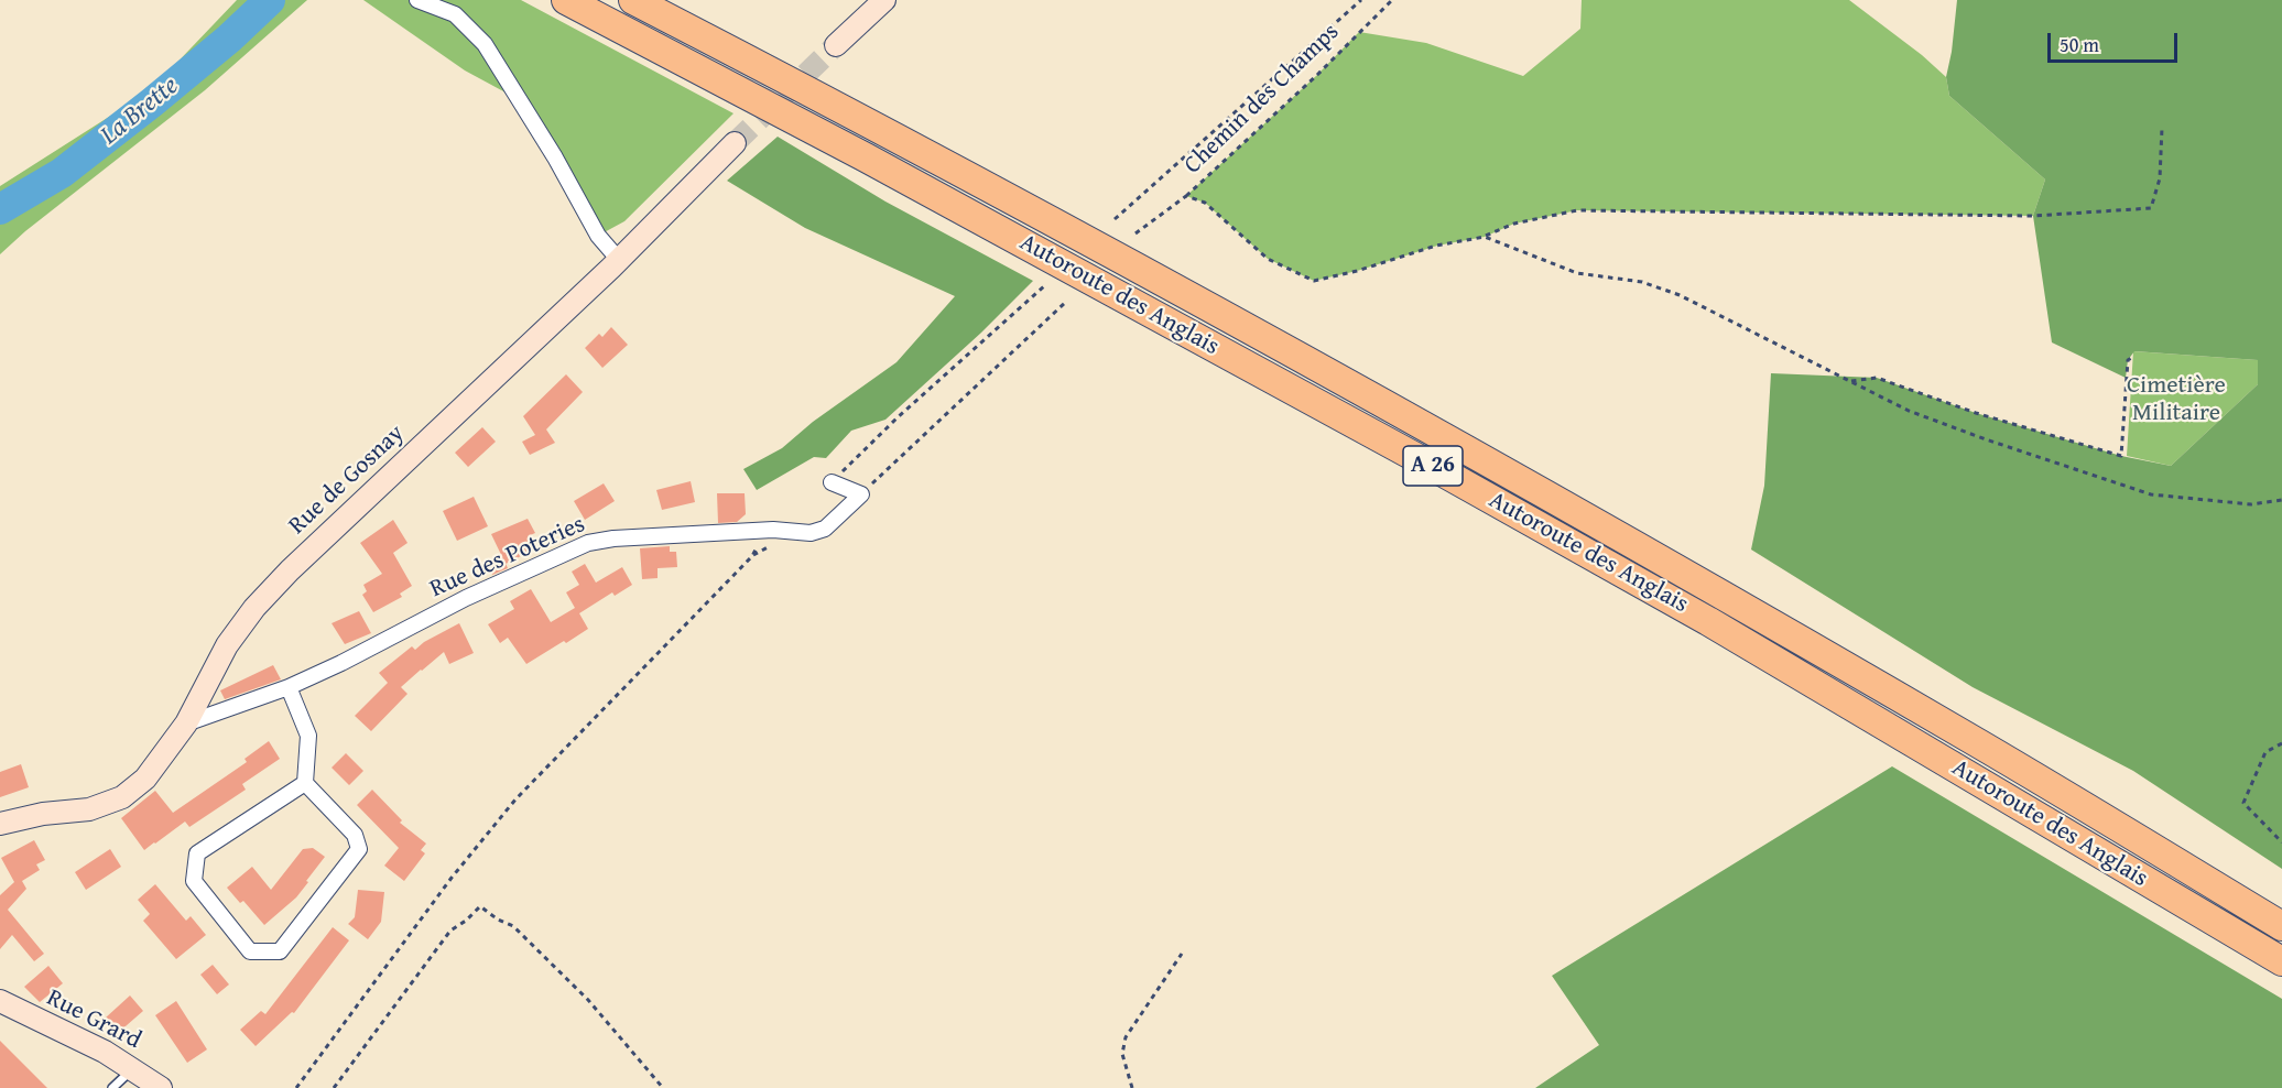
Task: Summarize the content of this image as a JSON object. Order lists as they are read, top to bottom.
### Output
{
  "streets": {
    "highway": ["Autoroute des Anglais", "A 26"],
    "street": ["Rue de Gosnay", "Rue des Poteries", "Rue Grard"],
    "path": ["Chemin des Champs"]
  },
  "crossings": [
    ["Rue de Gosnay", "Rue des Poteries"]
  ],
  "water": ["La Brette"],
  "parks": ["Cimetière Militaire"],
  "scale_bar": "50 m"
}
